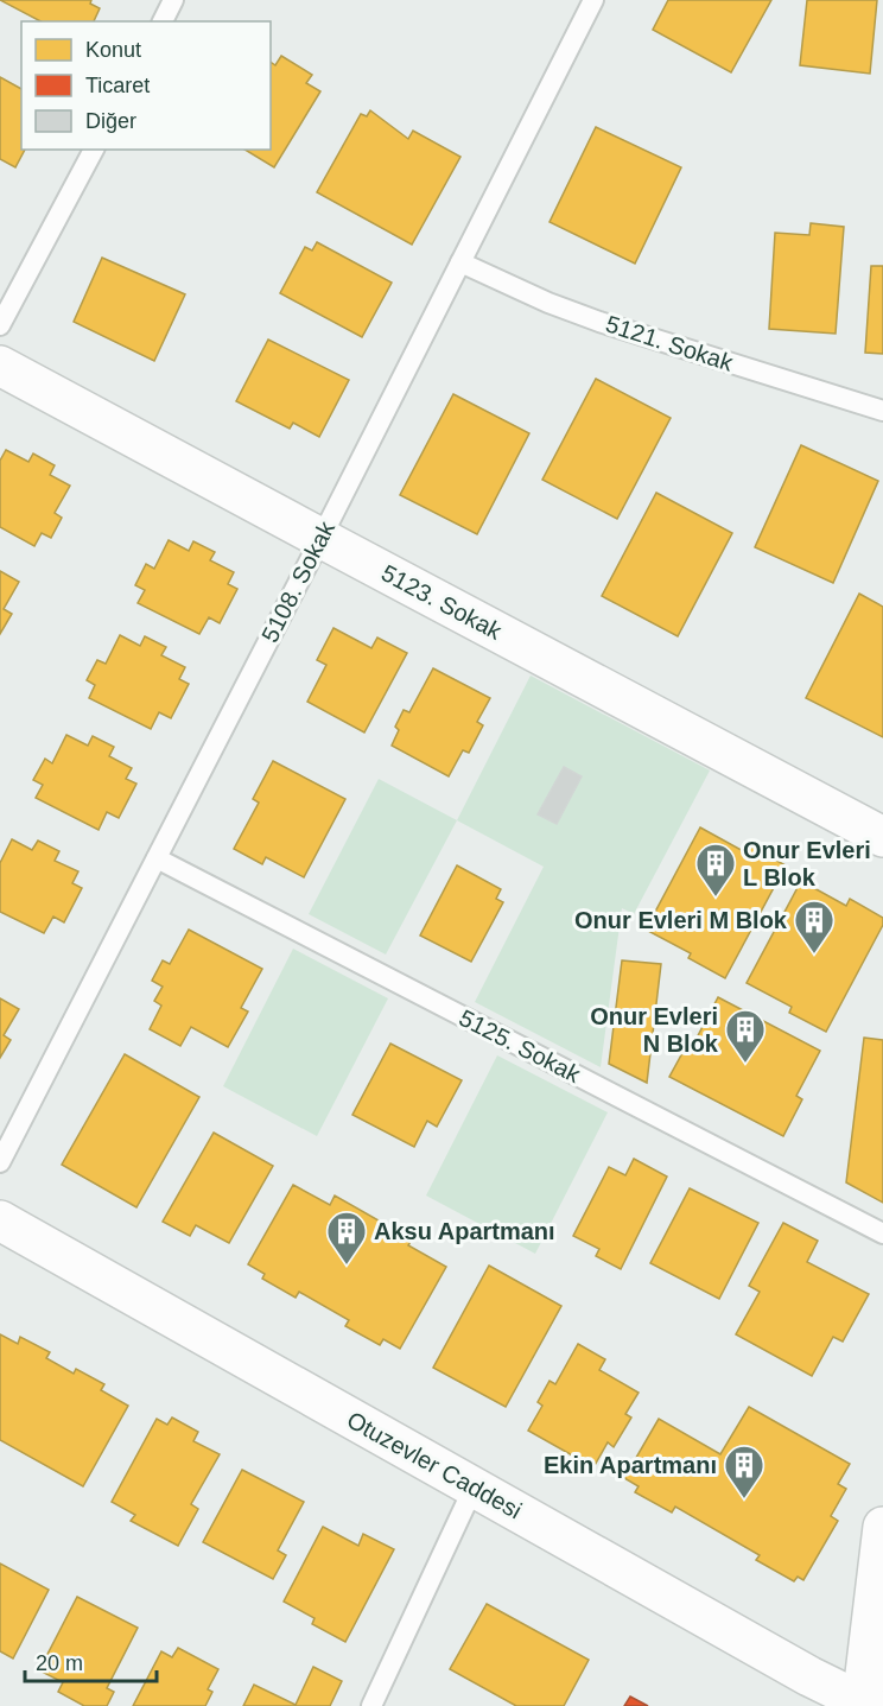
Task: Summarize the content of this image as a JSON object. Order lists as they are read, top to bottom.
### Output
{
  "streets": {
    "street": ["5123. Sokak", "Otuzevler Caddesi"],
    "lane": ["5121. Sokak", "5108. Sokak", "5125. Sokak"]
  },
  "crossings": [
    ["5121. Sokak", "5108. Sokak"],
    ["5108. Sokak", "5123. Sokak"],
    ["5108. Sokak", "5125. Sokak"]
  ],
  "places": {
    "building": [
      "Onur Evleri L Blok",
      "Onur Evleri M Blok",
      "Onur Evleri N Blok",
      "Aksu Apartmanı",
      "Ekin Apartmanı"
    ]
  },
  "legend": ["Konut", "Ticaret", "Diğer"],
  "scale_bar": "20 m"
}
